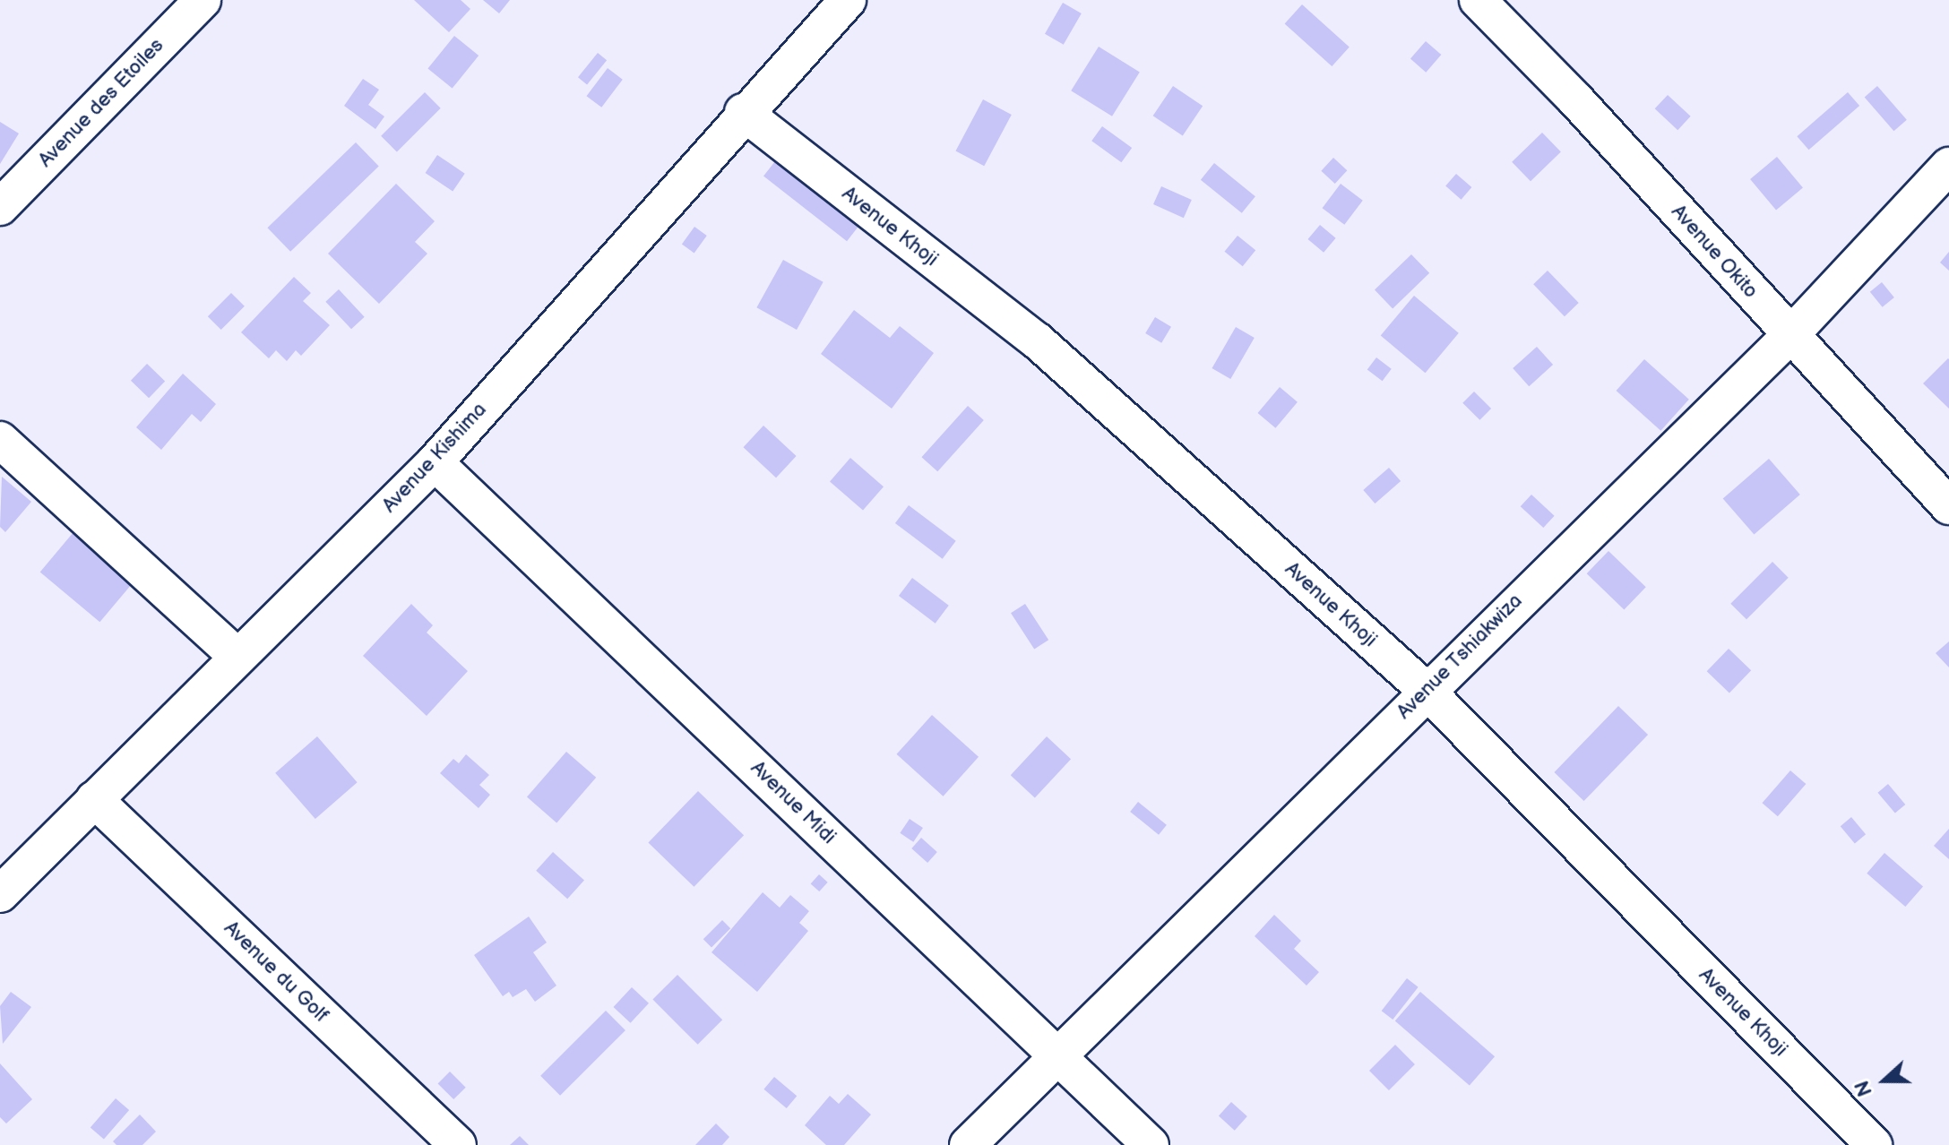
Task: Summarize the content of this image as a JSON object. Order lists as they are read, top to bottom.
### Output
{
  "streets": {
    "street": [
      "Avenue des Etoiles",
      "Avenue Khoji",
      "Avenue Okito",
      "Avenue Kishima",
      "Avenue Tshiakwiza",
      "Avenue Midi",
      "Avenue du Golf"
    ]
  },
  "crossings": [
    ["Avenue Khoji", "Avenue Kishima"],
    ["Avenue Khoji", "Avenue Tshiakwiza"],
    ["Avenue Okito", "Avenue Tshiakwiza"],
    ["Avenue Kishima", "Avenue Midi"],
    ["Avenue Kishima", "Avenue du Golf"],
    ["Avenue Tshiakwiza", "Avenue Midi"]
  ],
  "north": "left"
}
